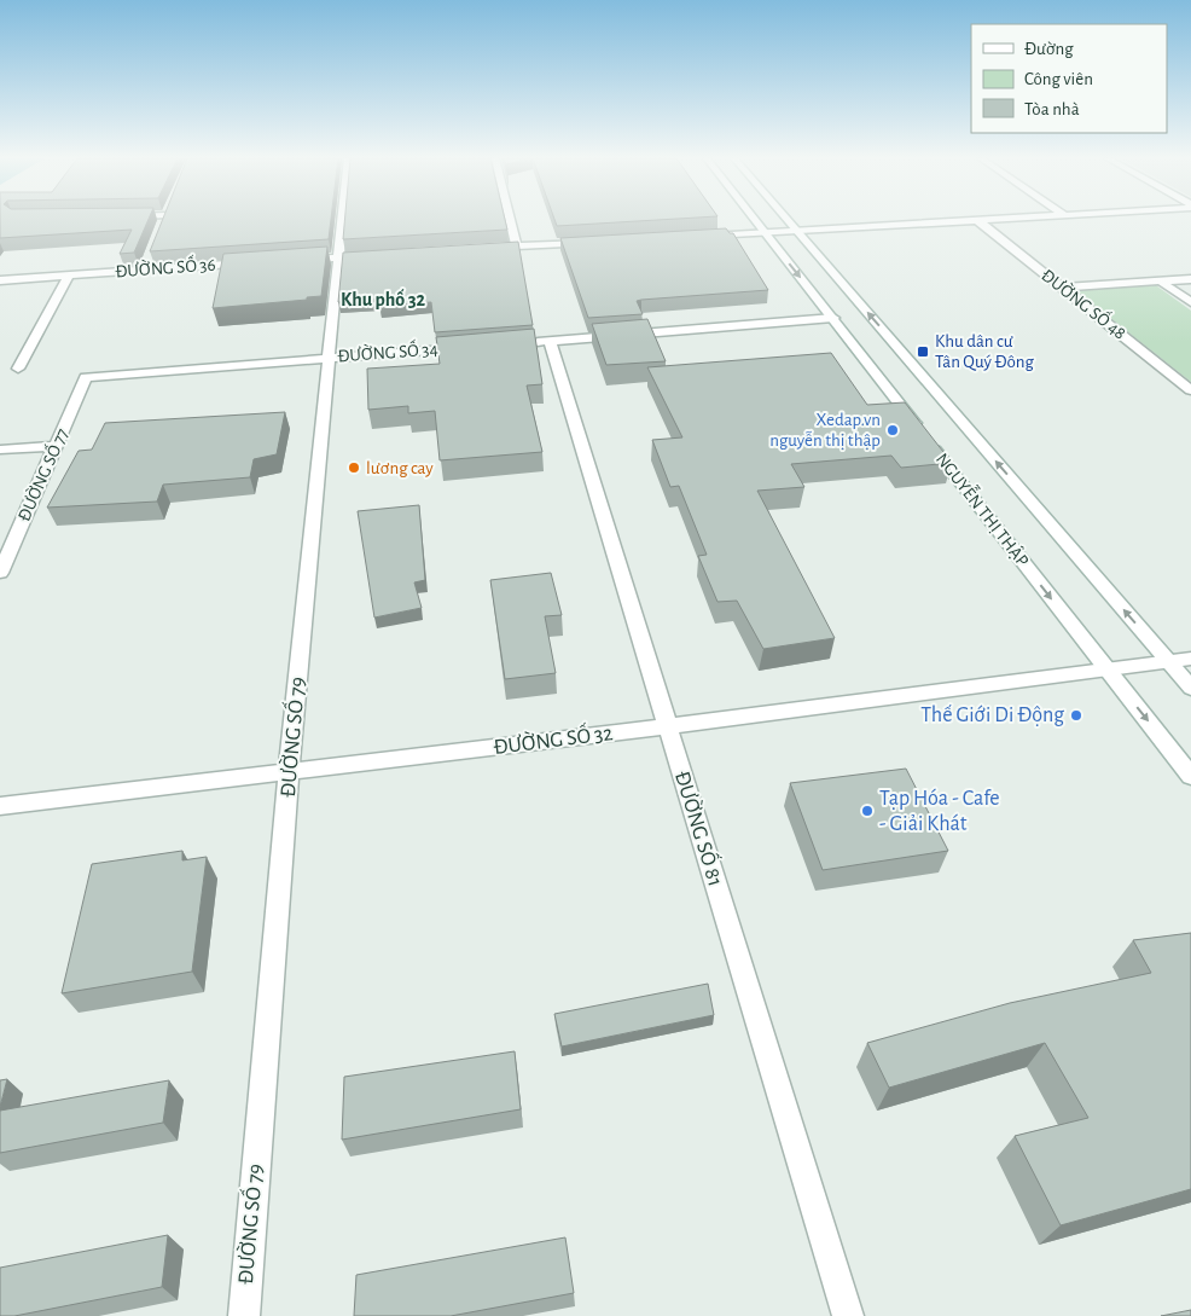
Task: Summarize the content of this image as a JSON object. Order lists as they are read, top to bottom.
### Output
{
  "streets": {
    "street": [
      "ĐƯỜNG SỐ 36",
      "ĐƯỜNG SỐ 48",
      "ĐƯỜNG SỐ 34",
      "ĐƯỜNG SỐ 77",
      "NGUYỄN THỊ THẬP",
      "ĐƯỜNG SỐ 79",
      "ĐƯỜNG SỐ 32",
      "ĐƯỜNG SỐ 81"
    ]
  },
  "crossings": [
    ["ĐƯỜNG SỐ 34", "ĐƯỜNG SỐ 77"],
    ["ĐƯỜNG SỐ 34", "ĐƯỜNG SỐ 79"],
    ["NGUYỄN THỊ THẬP", "ĐƯỜNG SỐ 32"],
    ["ĐƯỜNG SỐ 79", "ĐƯỜNG SỐ 32"],
    ["ĐƯỜNG SỐ 32", "ĐƯỜNG SỐ 81"]
  ],
  "districts": ["Khu phố 32"],
  "places": {
    "transit": ["Khu dân cư Tân Quý Đông"],
    "other": [
      "Xedap.vn nguyễn thị thập",
      "lương cay",
      "Thế Giới Di Động",
      "Tạp Hóa - Cafe - Giải Khát"
    ]
  },
  "legend": ["Đường", "Công viên", "Tòa nhà"]
}
